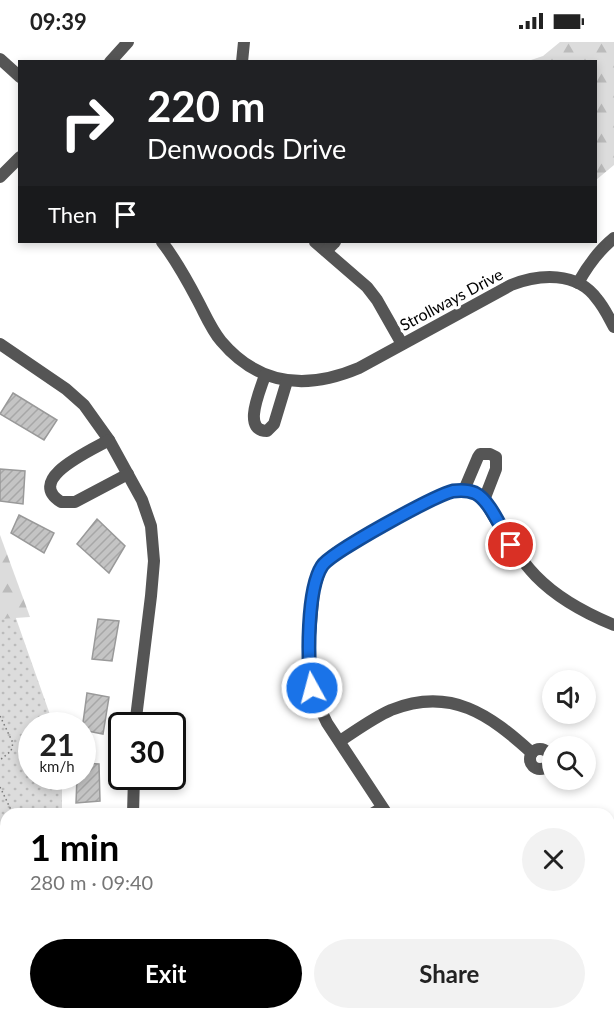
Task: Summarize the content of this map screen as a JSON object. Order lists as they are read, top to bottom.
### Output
{
  "streets": {
    "street": ["Strollways Drive"]
  },
  "page": {
    "status": "09:39",
    "turn": ["220 m", "Denwoods Drive"],
    "then": "Then",
    "speed": "21 km/h",
    "limit": "30",
    "heading": ["1 min", "280 m · 09:40"],
    "buttons": ["Exit", "Share"]
  }
}
